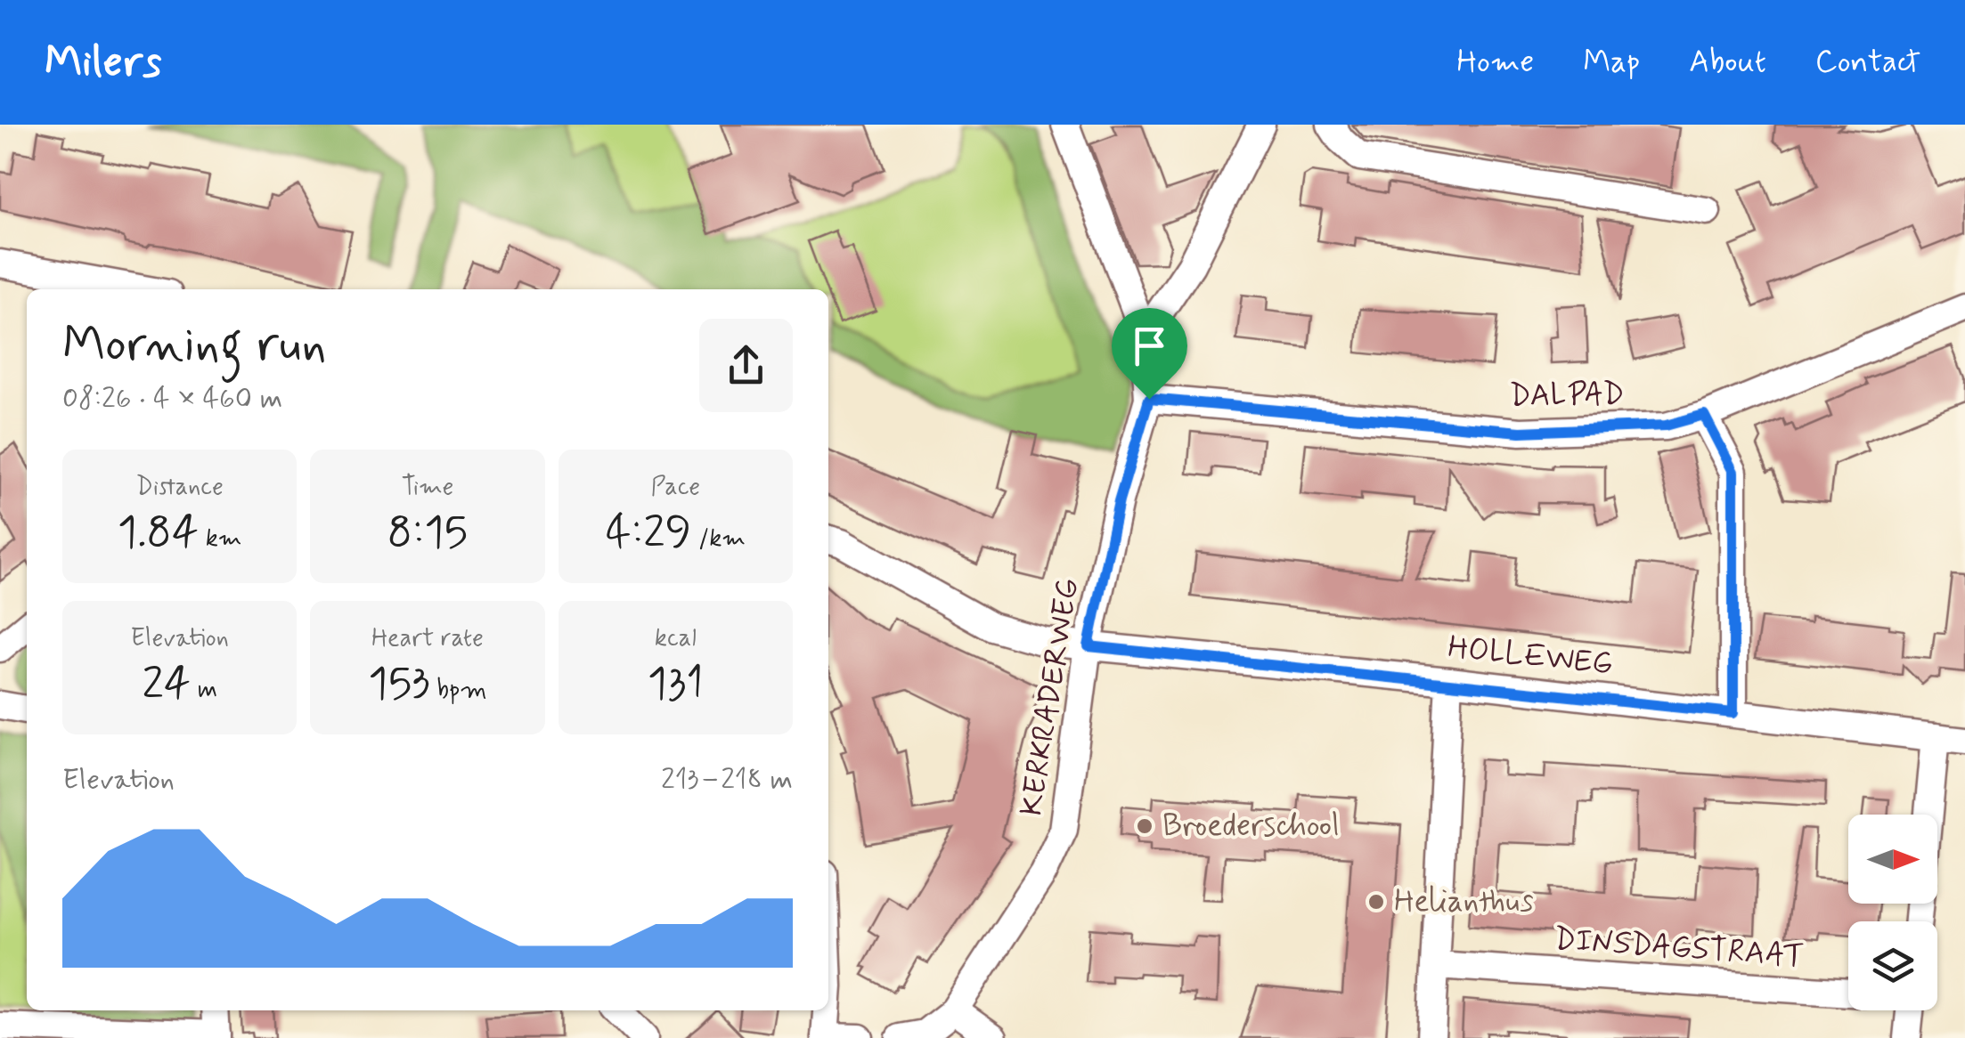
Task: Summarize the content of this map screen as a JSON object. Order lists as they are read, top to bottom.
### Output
{
  "streets": {
    "street": [
      "DALPAD",
      "HOLLEWEG",
      "KERKRADERWEG",
      "DINSDAGSTRAAT"
    ]
  },
  "crossings": [
    ["DALPAD", "KERKRADERWEG"],
    ["HOLLEWEG", "KERKRADERWEG"]
  ],
  "places": ["Broederschool", "Helianthus"],
  "north": "right",
  "page": {
    "header": "Milers",
    "nav": [
      "Home",
      "Map",
      "About",
      "Contact"
    ],
    "heading": ["Morning run", "08:26 · 4 × 460 m"],
    "stats": [
      ["Distance", "1.84 km"],
      ["Time", "8:15"],
      ["Pace", "4:29 /km"],
      ["Elevation", "24 m"],
      ["Heart rate", "153 bpm"],
      ["kcal", "131"]
    ],
    "chart": ["Elevation", "213–218 m"]
  }
}
